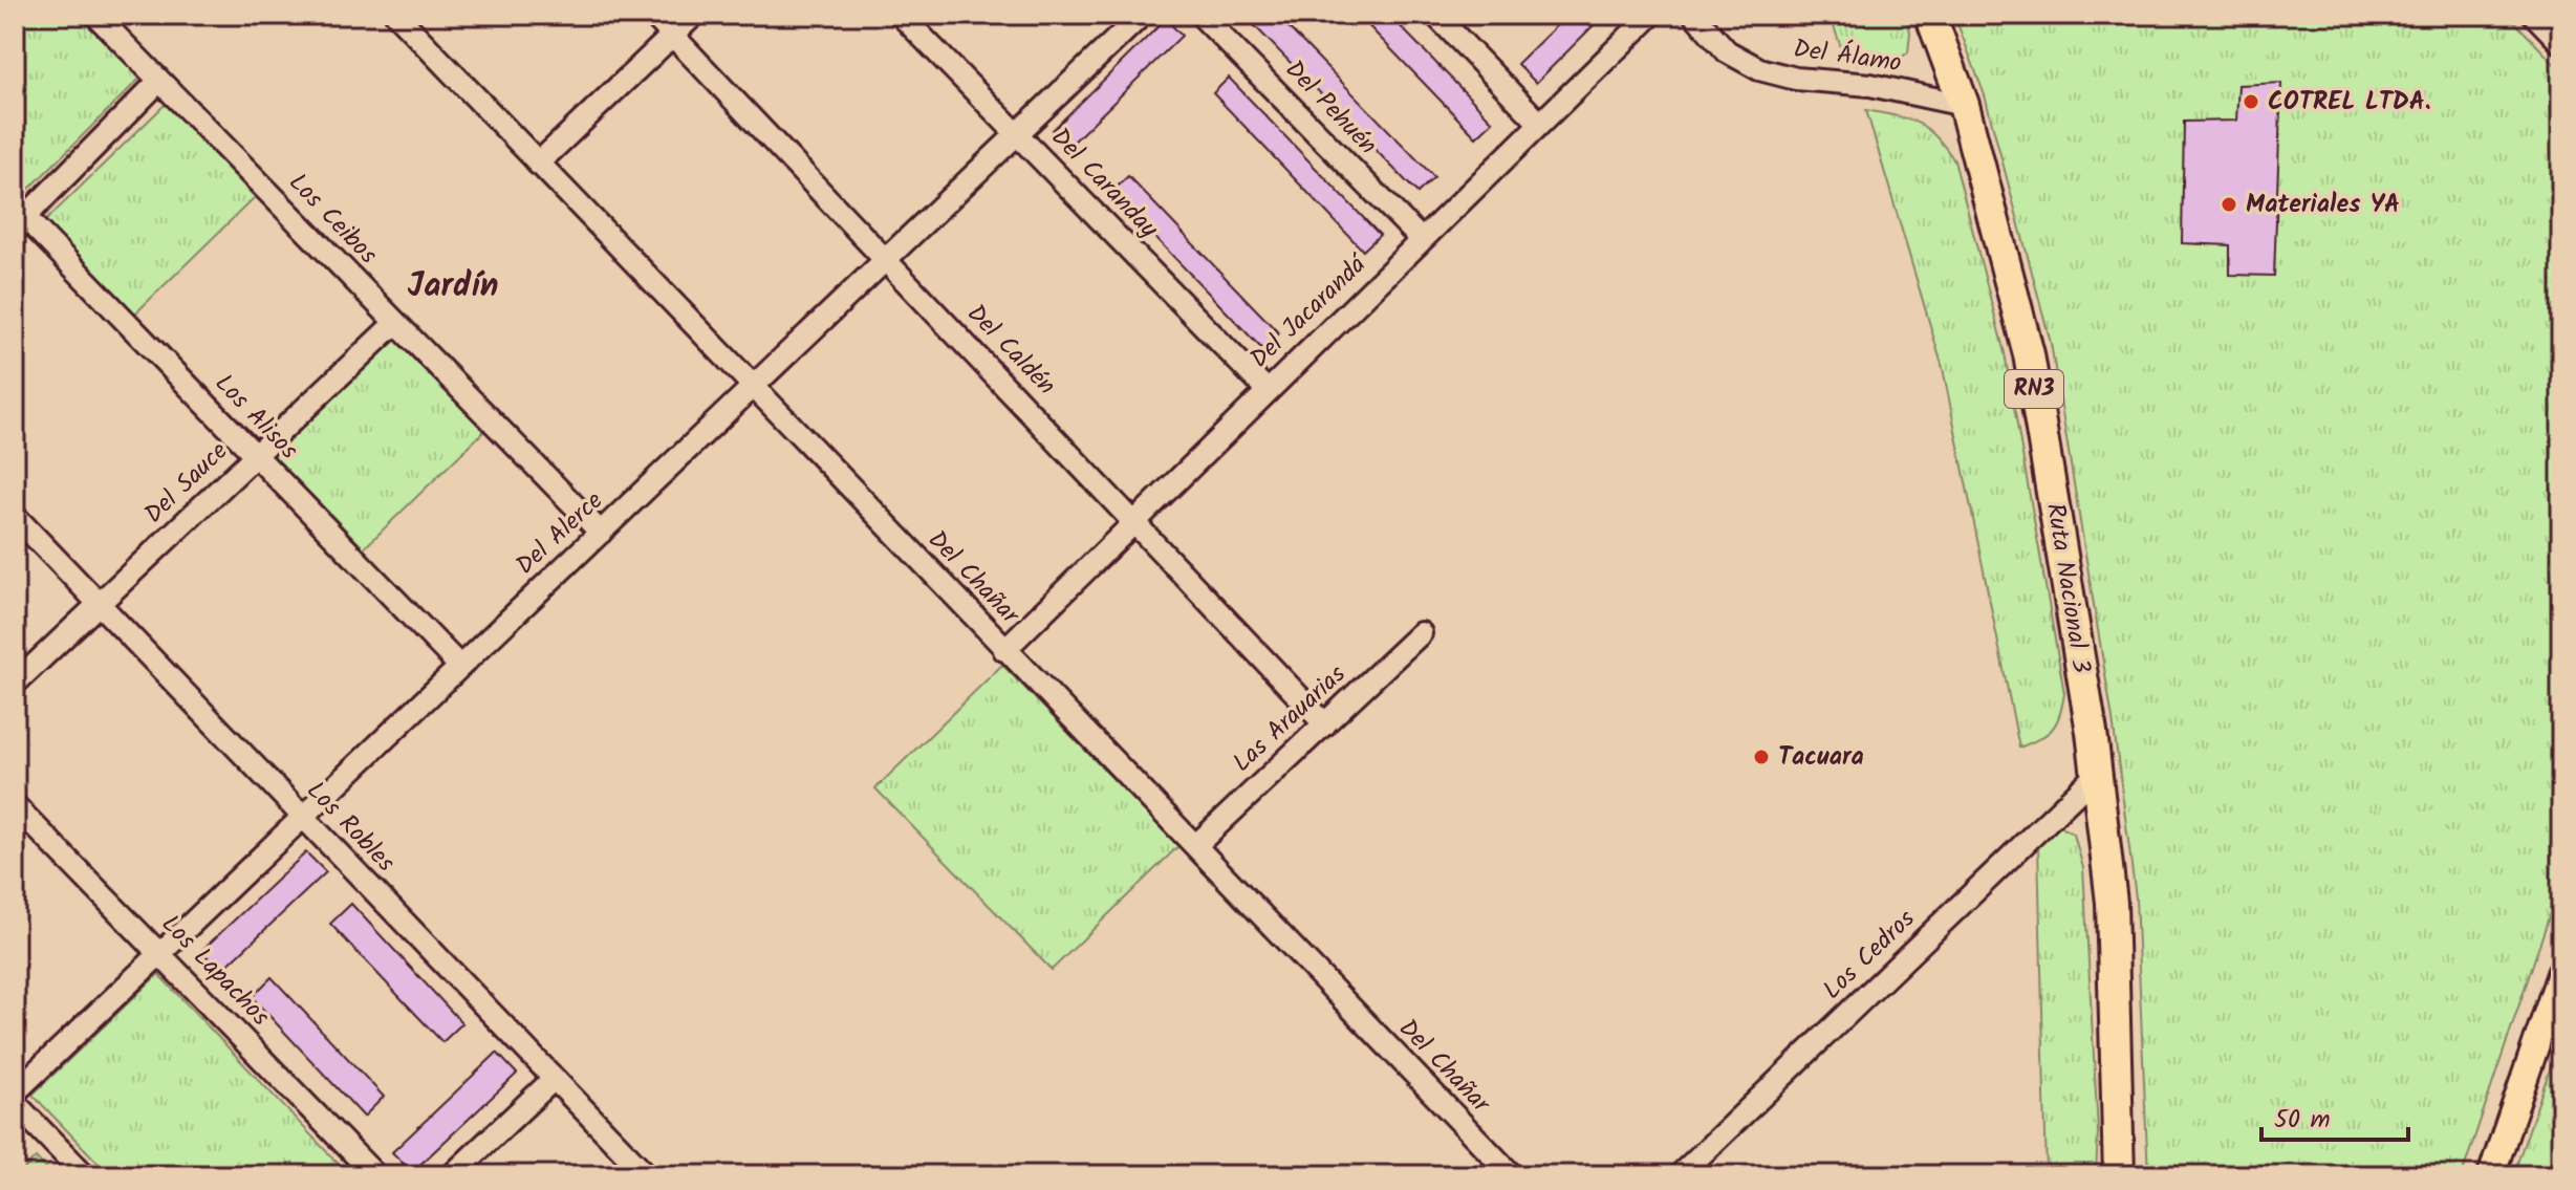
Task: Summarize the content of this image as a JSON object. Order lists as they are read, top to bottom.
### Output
{
  "streets": {
    "highway": ["RN3", "Ruta Nacional 3"],
    "street": [
      "Del Álamo",
      "Del Pehuén",
      "Del Caranday",
      "Los Ceibos",
      "Del Jacarandá",
      "Del Caldén",
      "Los Alisos",
      "Del Sauce",
      "Del Alerce",
      "Del Chañar",
      "Las Arauarias",
      "Los Robles",
      "Los Cedros",
      "Los Lapachos"
    ]
  },
  "crossings": [
    ["Del Álamo", "Ruta Nacional 3"],
    ["Del Pehuén", "Del Jacarandá"],
    ["Del Caranday", "Del Jacarandá"],
    ["Del Caranday", "Del Alerce"],
    ["Los Ceibos", "Del Sauce"],
    ["Los Ceibos", "Del Alerce"],
    ["Del Jacarandá", "Del Caldén"],
    ["Del Jacarandá", "Del Chañar"],
    ["Del Caldén", "Del Alerce"],
    ["Del Caldén", "Las Arauarias"],
    ["Los Alisos", "Del Sauce"],
    ["Los Alisos", "Del Alerce"],
    ["Del Sauce", "Los Robles"],
    ["Del Alerce", "Del Chañar"],
    ["Del Alerce", "Los Robles"],
    ["Del Alerce", "Los Lapachos"],
    ["Del Chañar", "Las Arauarias"],
    ["Ruta Nacional 3", "Los Cedros"]
  ],
  "districts": ["Jardín"],
  "places": ["COTREL LTDA.", "Materiales YA", "Tacuara"],
  "scale_bar": "50 m"
}
